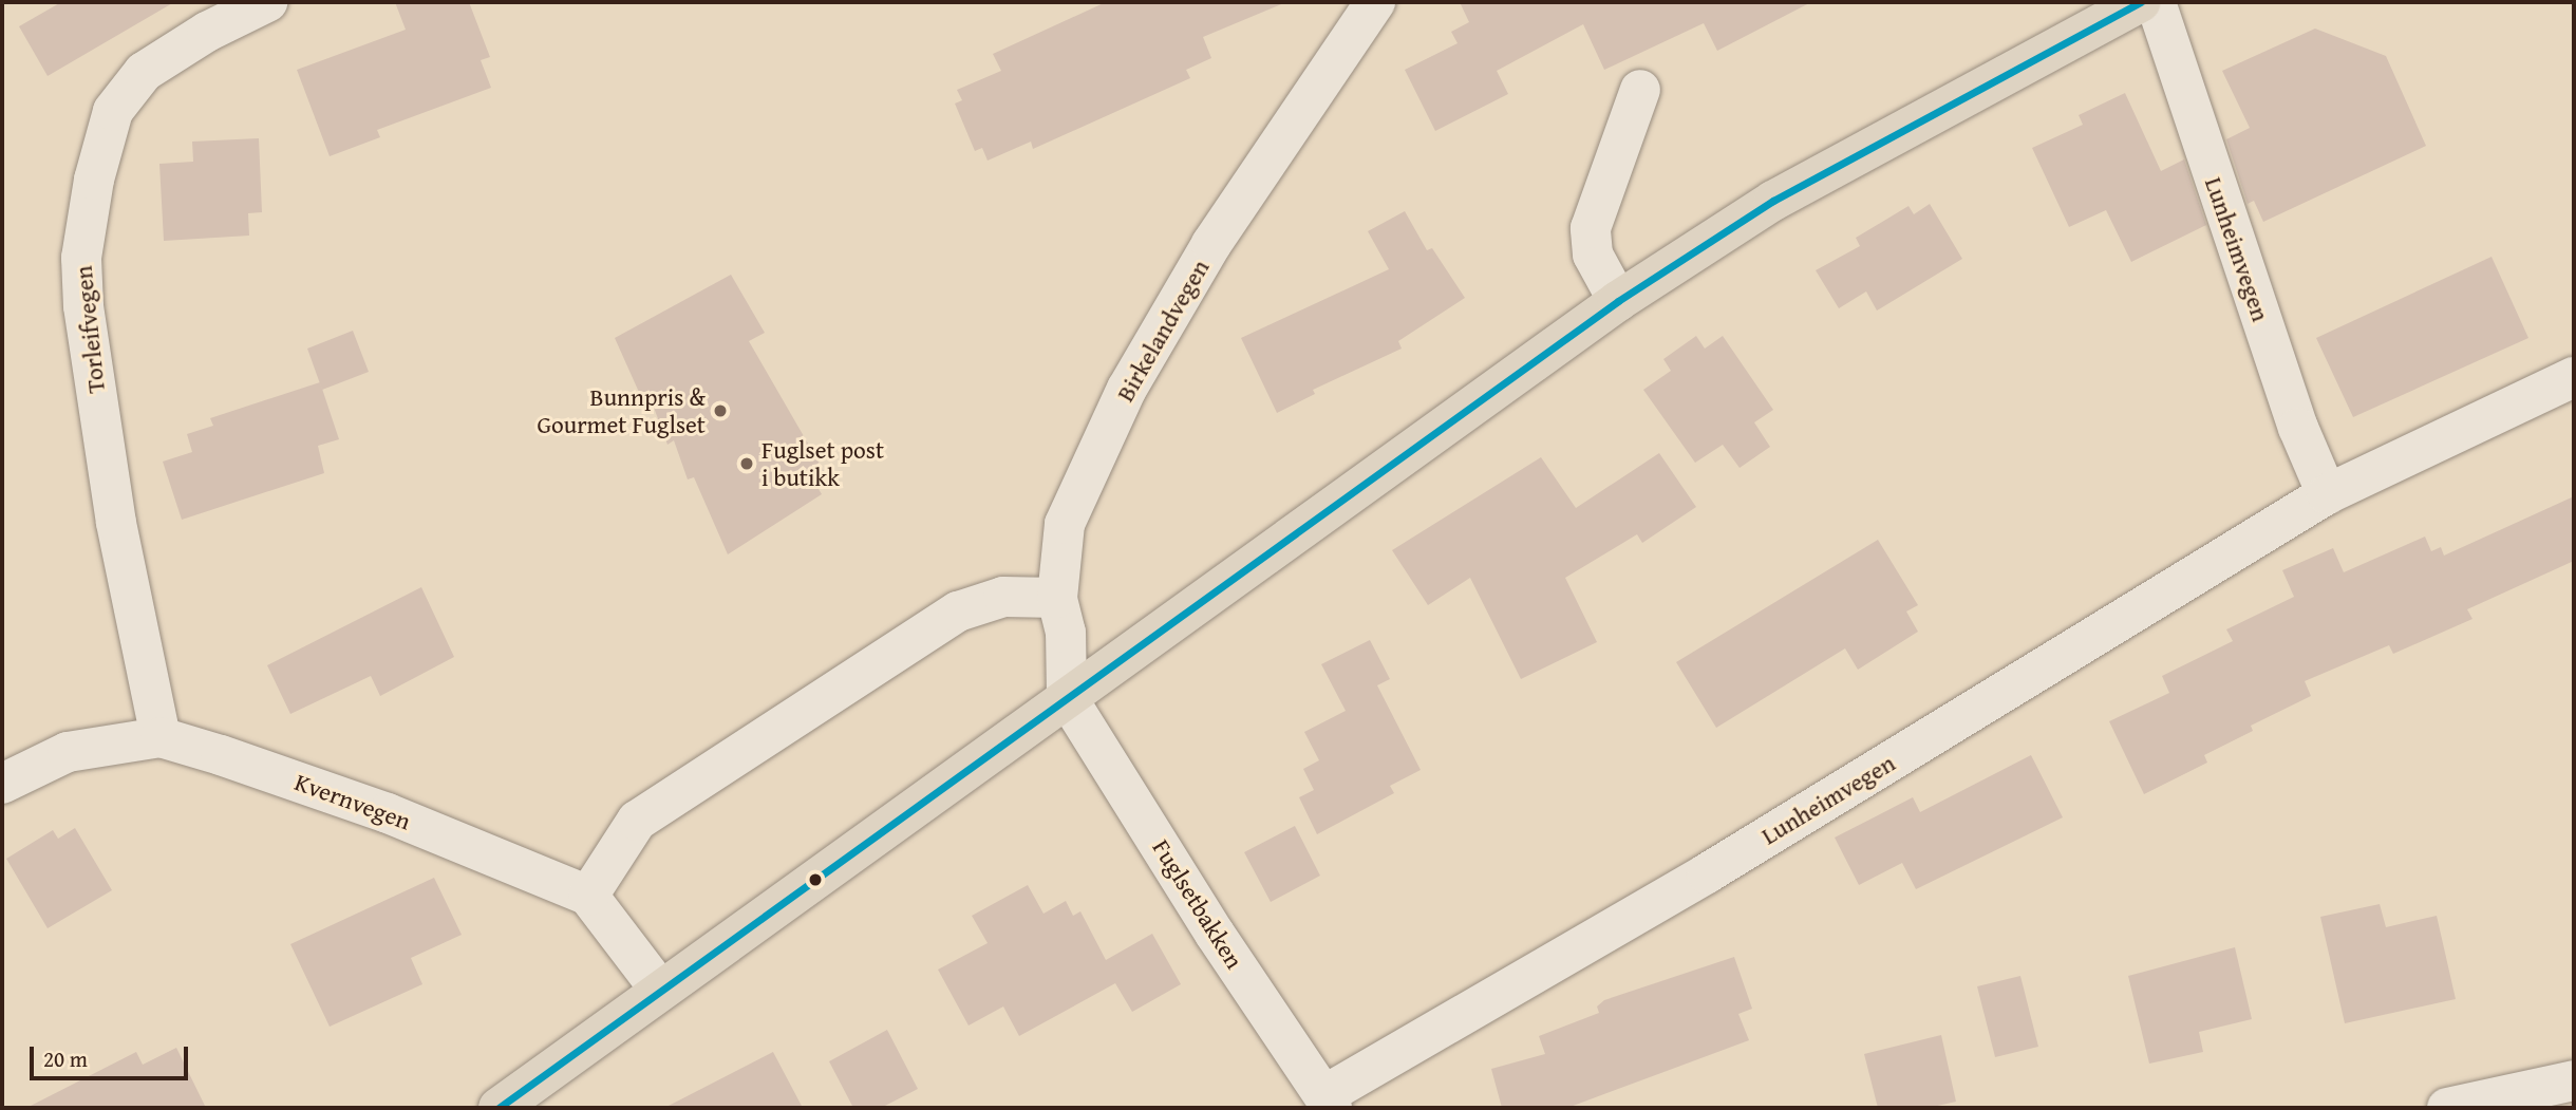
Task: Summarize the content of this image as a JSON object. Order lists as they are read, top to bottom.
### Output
{
  "streets": {
    "street": [
      "Lunheimvegen",
      "Torleifvegen",
      "Birkelandvegen",
      "Kvernvegen",
      "Fuglsetbakken"
    ]
  },
  "crossings": [
    ["Lunheimvegen", "Fuglsetbakken"],
    ["Torleifvegen", "Kvernvegen"],
    ["Birkelandvegen", "Fuglsetbakken"]
  ],
  "places": ["Bunnpris & Gourmet Fuglset", "Fuglset post i butikk"],
  "scale_bar": "20 m"
}
